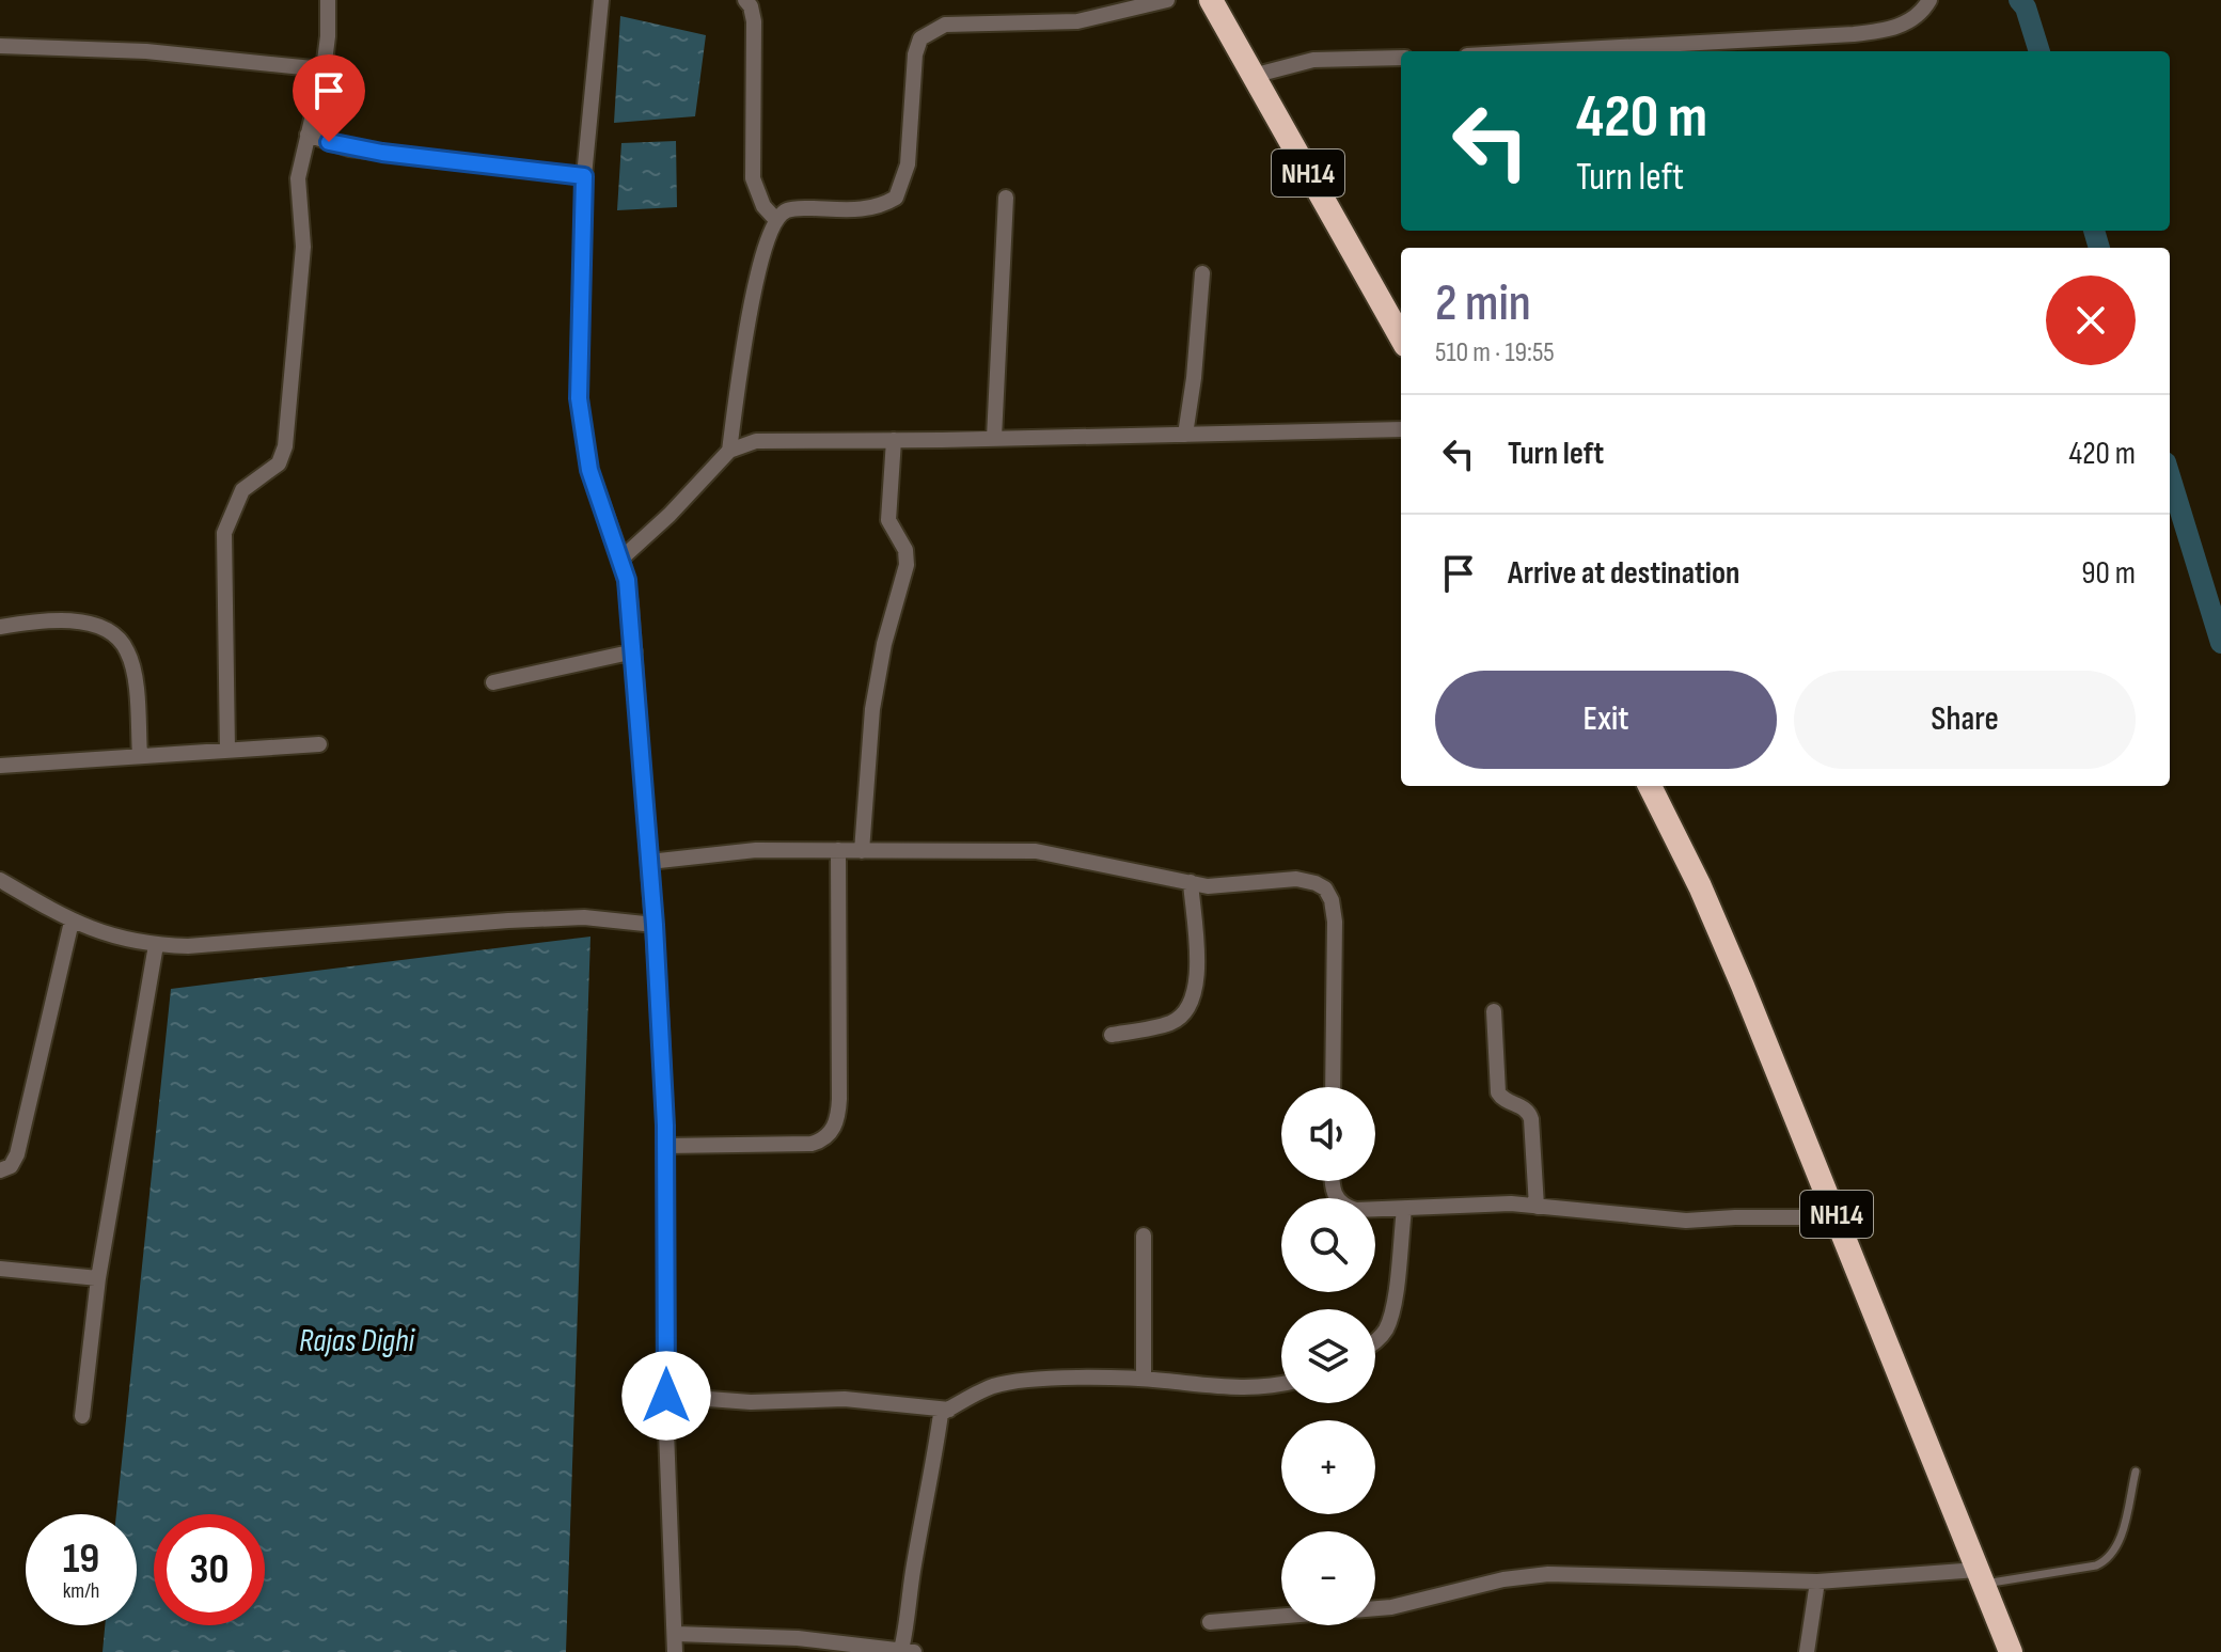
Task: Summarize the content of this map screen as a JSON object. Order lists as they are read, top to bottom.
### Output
{
  "streets": {
    "highway": ["NH14"]
  },
  "water": ["Rajas Dighi"],
  "page": {
    "turn": ["420 m", "Turn left"],
    "heading": ["2 min", "510 m · 19:55"],
    "list": [
      {
        "name": "Turn left",
        "value": "420 m"
      },
      {
        "name": "Arrive at destination",
        "value": "90 m"
      }
    ],
    "buttons": ["Exit", "Share"],
    "map_buttons": ["+", "−"],
    "speed": "19 km/h",
    "limit": "30"
  }
}
